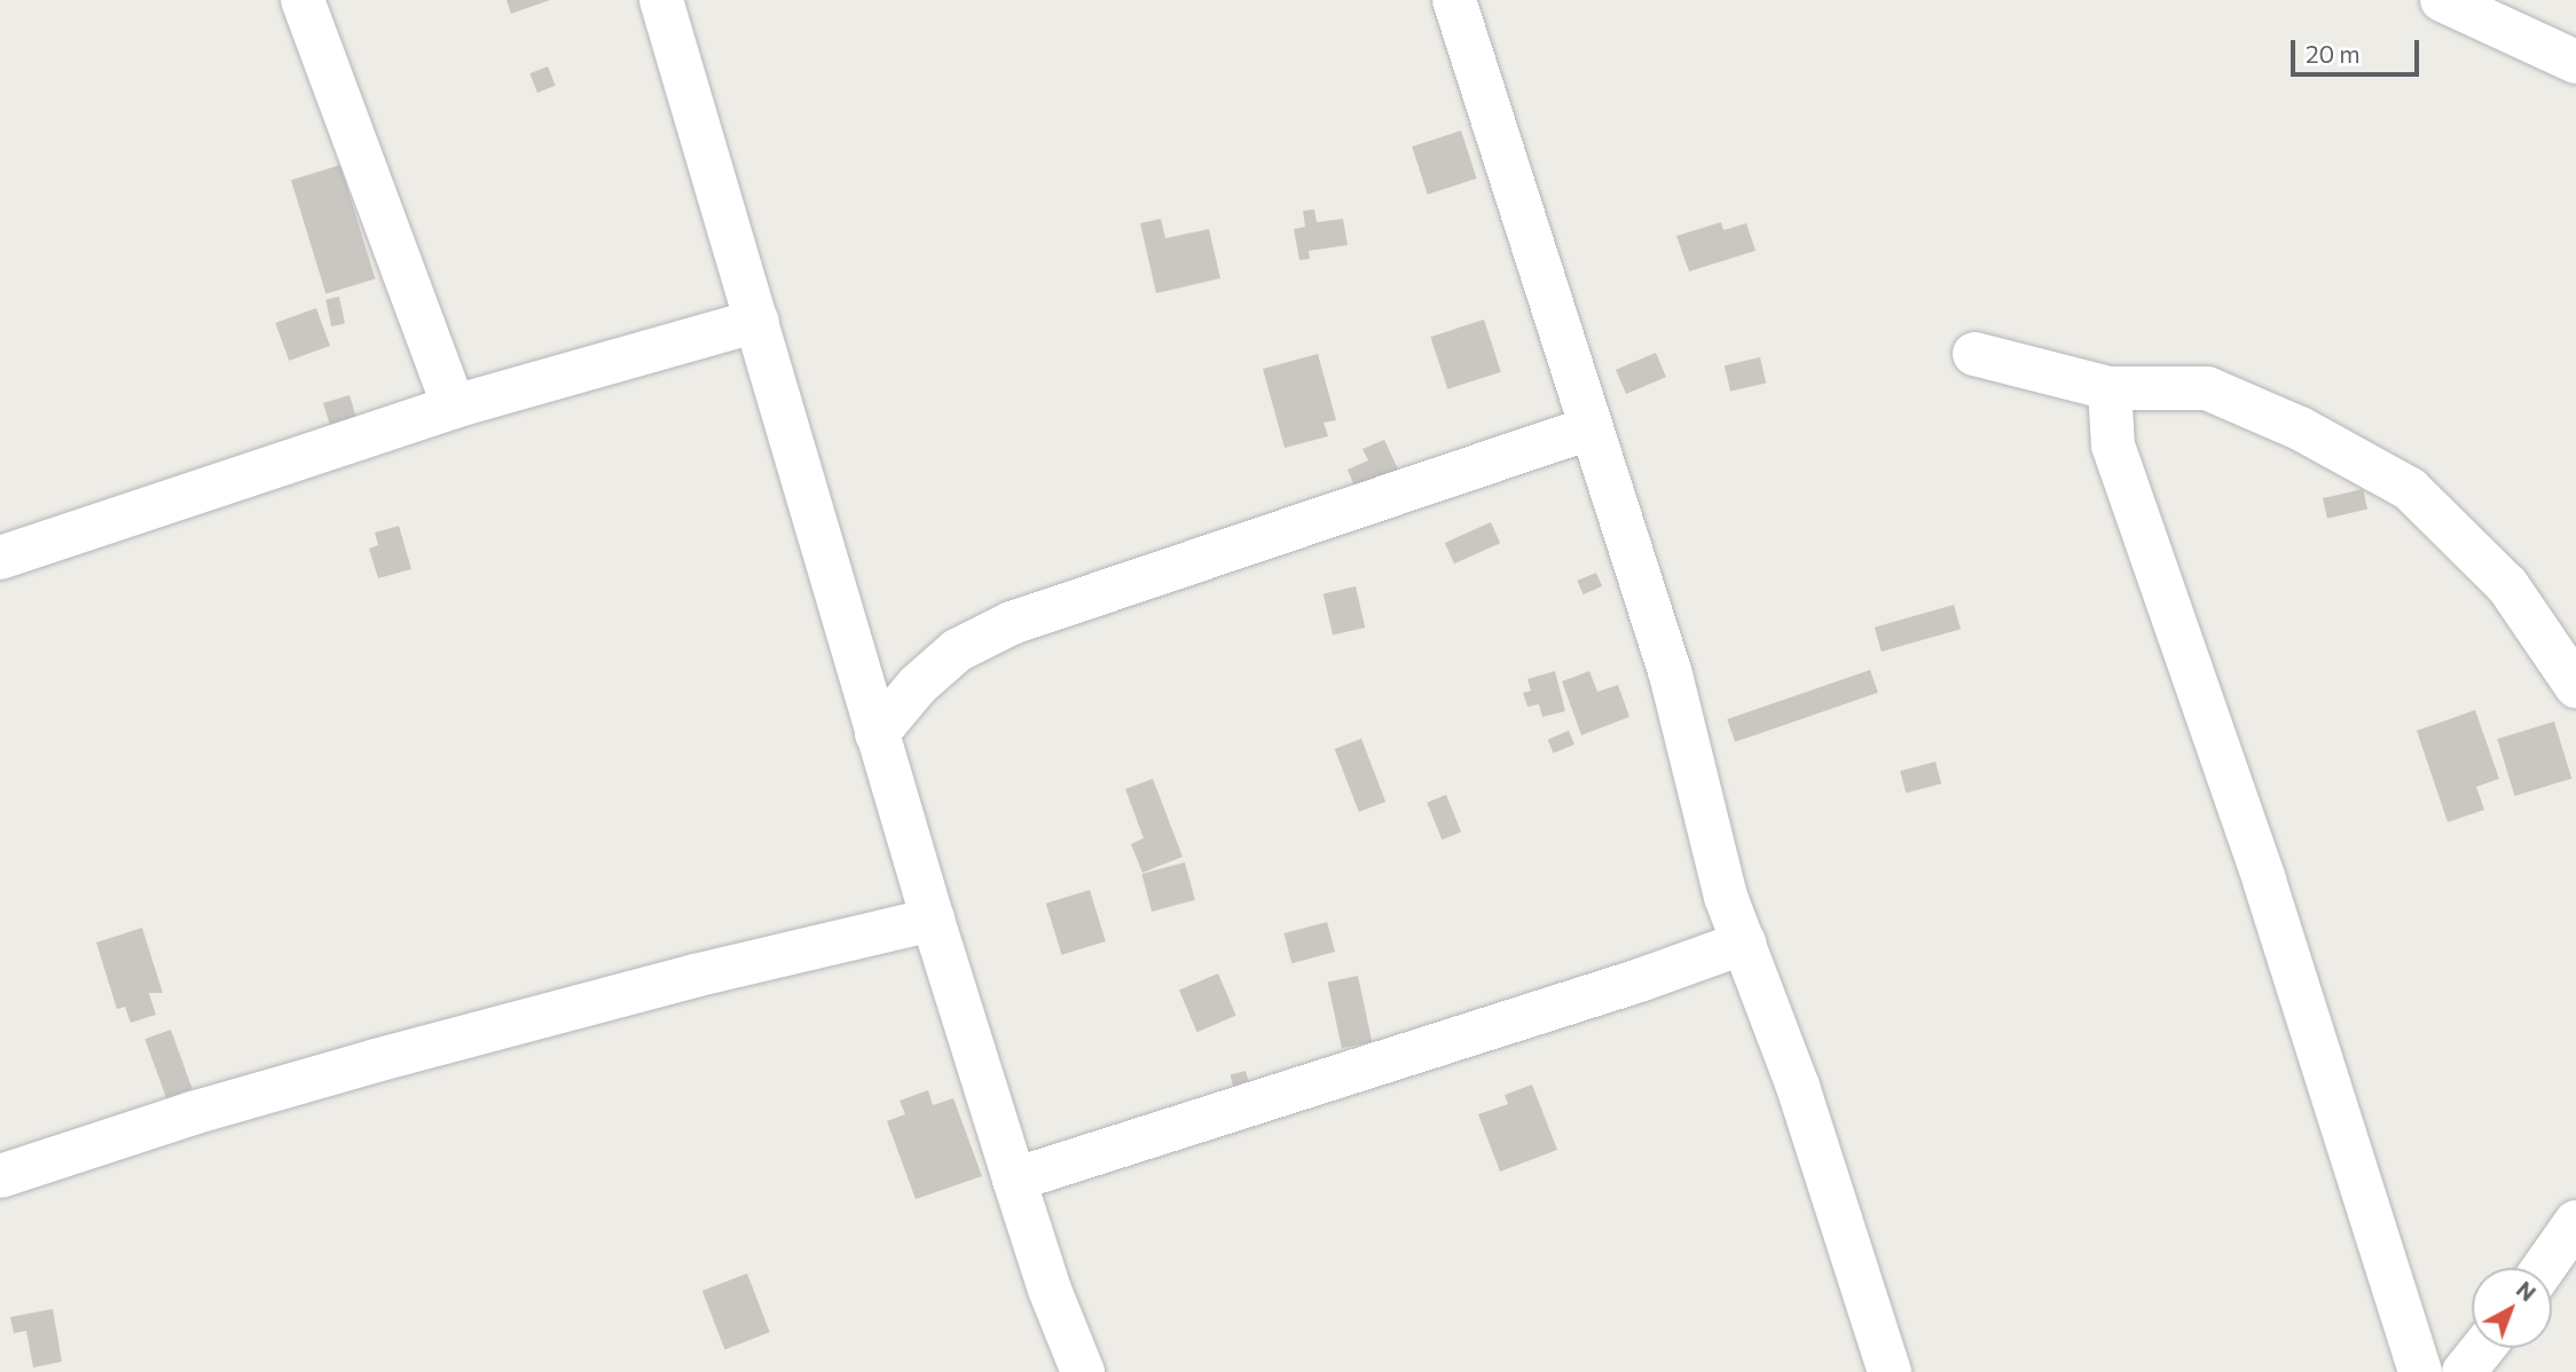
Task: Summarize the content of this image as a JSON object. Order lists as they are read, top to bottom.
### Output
{
  "scale_bar": "20 m",
  "north": "top right"
}
